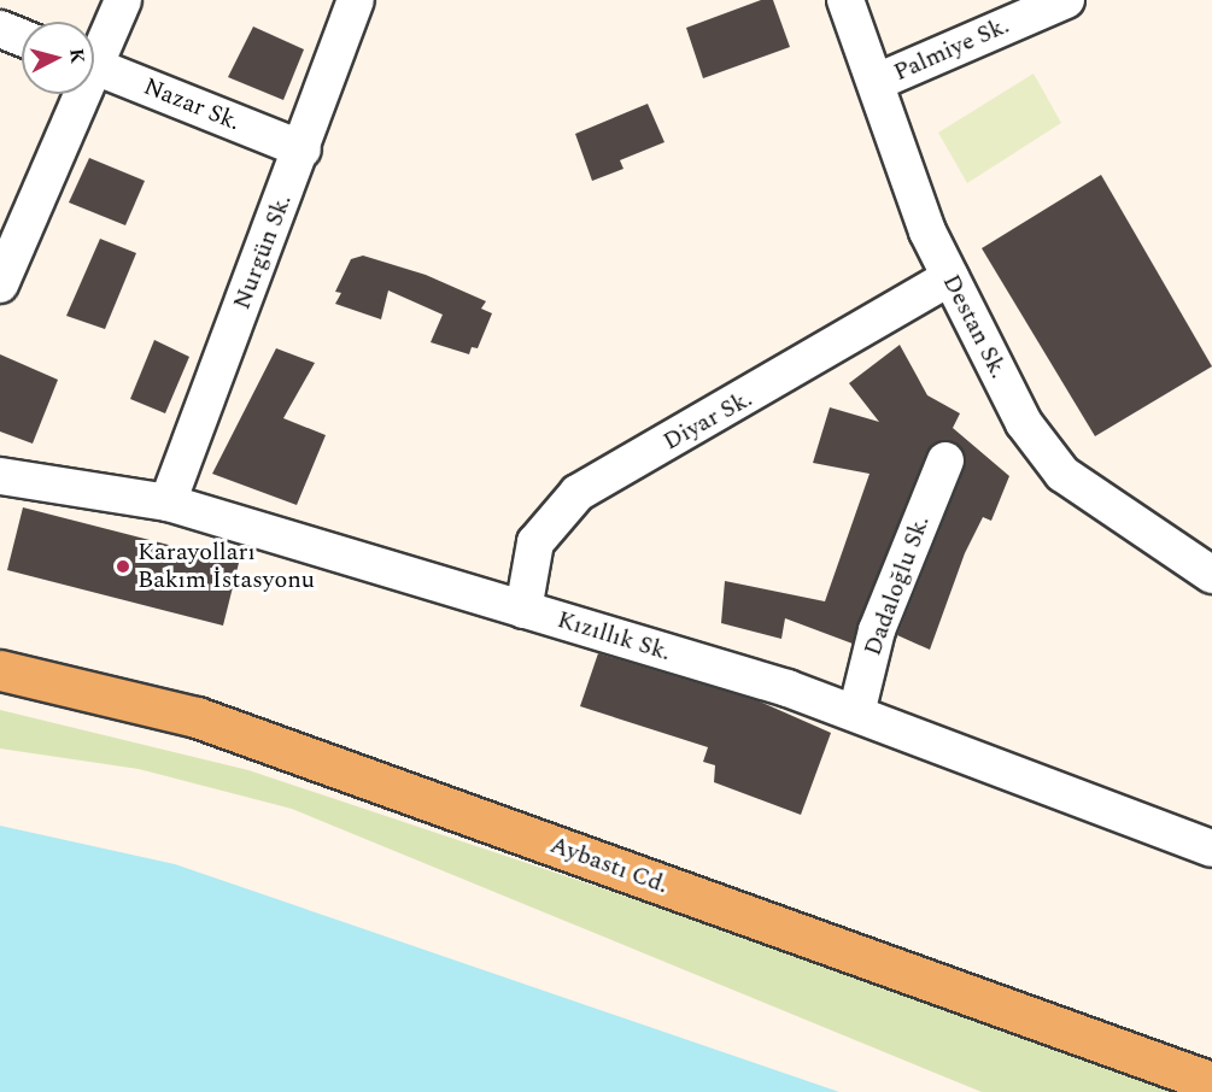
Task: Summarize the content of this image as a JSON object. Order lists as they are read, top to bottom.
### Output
{
  "streets": {
    "main road": ["Aybastı Cd."],
    "street": [
      "Palmiye Sk.",
      "Nazar Sk.",
      "Nurgün Sk.",
      "Destan Sk.",
      "Diyar Sk.",
      "Dadaloğlu Sk.",
      "Kızıllık Sk."
    ]
  },
  "crossings": [
    ["Palmiye Sk.", "Destan Sk."],
    ["Nazar Sk.", "Nurgün Sk."],
    ["Nurgün Sk.", "Kızıllık Sk."],
    ["Destan Sk.", "Diyar Sk."],
    ["Diyar Sk.", "Kızıllık Sk."],
    ["Dadaloğlu Sk.", "Kızıllık Sk."]
  ],
  "places": ["Karayolları Bakım İstasyonu"],
  "north": "right"
}
